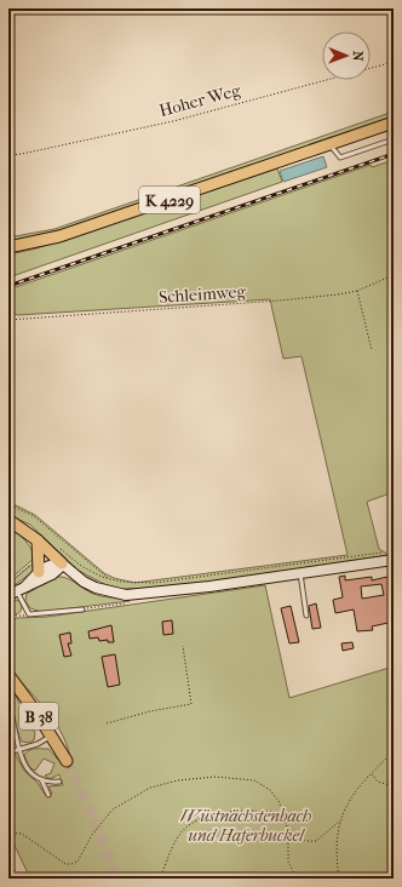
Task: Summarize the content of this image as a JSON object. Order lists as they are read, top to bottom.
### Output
{
  "streets": {
    "main road": ["K 4229", "B 38"],
    "path": ["Hoher Weg", "Schleimweg"]
  },
  "parks": ["Wüstnächstenbach und Haferbuckel"],
  "north": "right"
}
